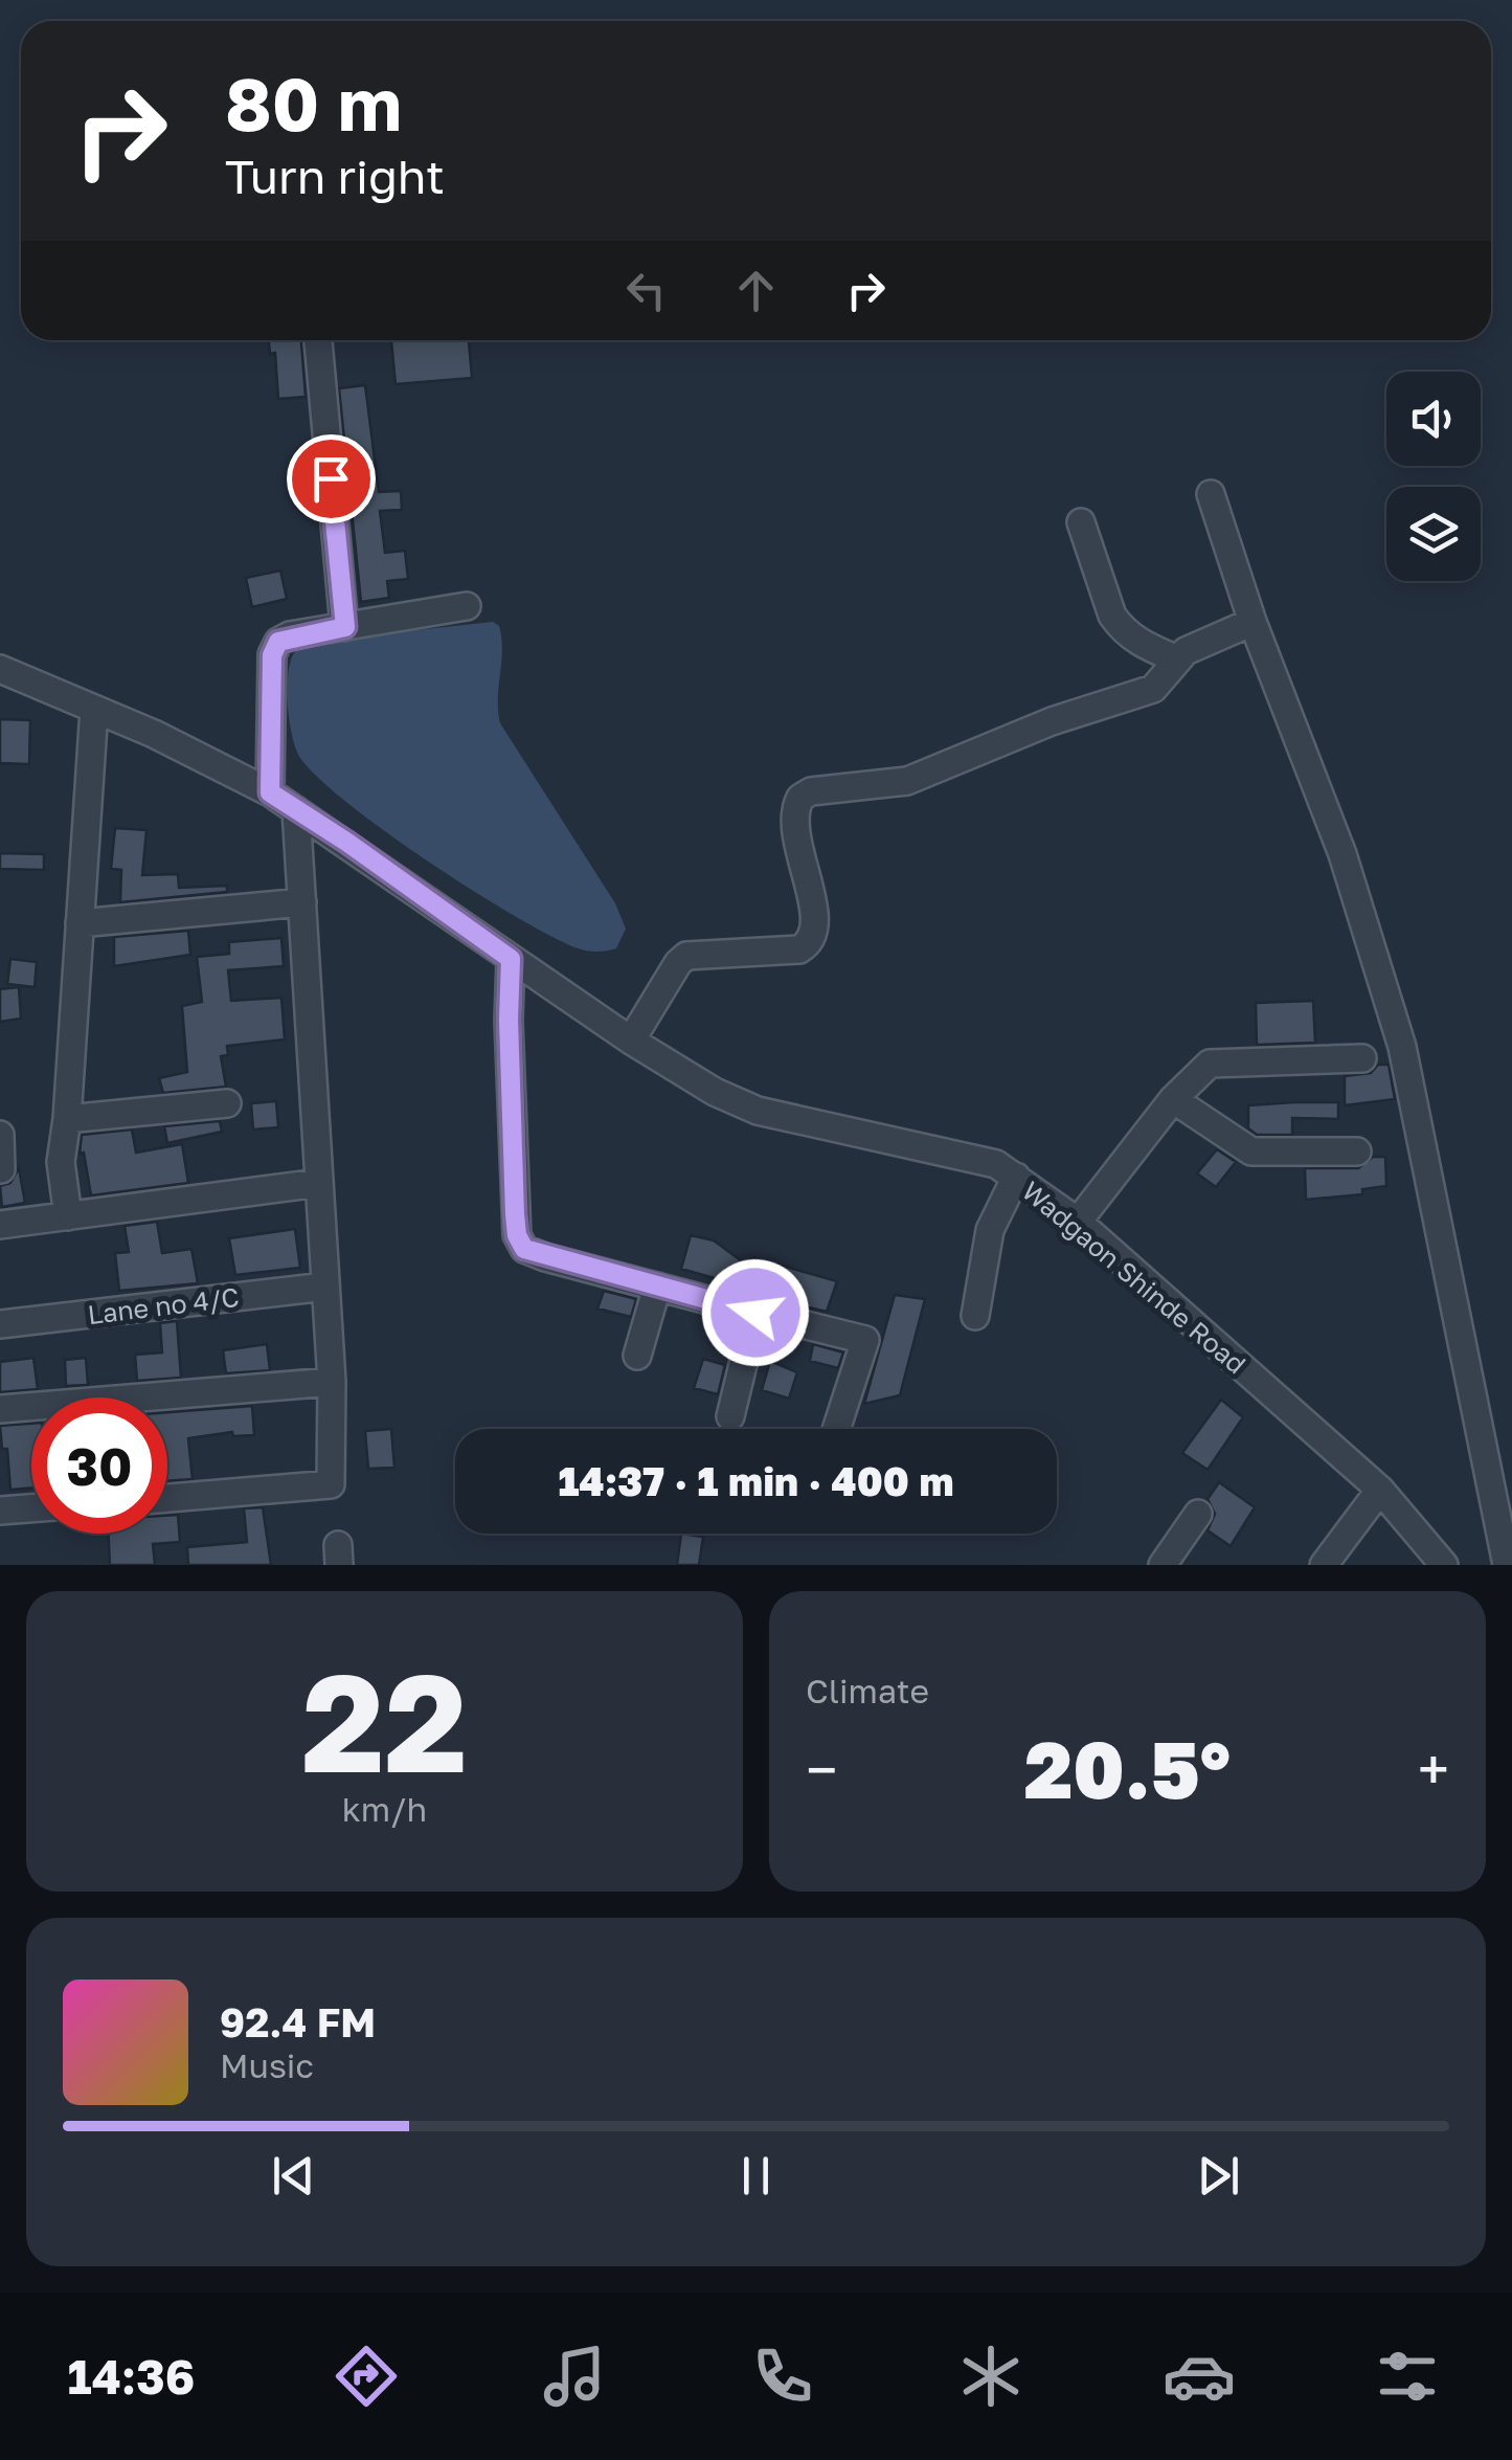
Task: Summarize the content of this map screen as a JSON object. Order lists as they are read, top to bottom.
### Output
{
  "streets": {
    "street": ["Wadgaon Shinde Road", "Lane no 4/C"]
  },
  "page": {
    "turn": ["80 m", "Turn right"],
    "limit": "30",
    "trip": "14:37 · 1 min · 400 m",
    "tile": [
      ["22", "km/h"],
      "Climate"
    ],
    "heat": ["−", "20.5°", "+"],
    "song": ["92.4 FM", "Music"],
    "tabs": "14:36"
  }
}
